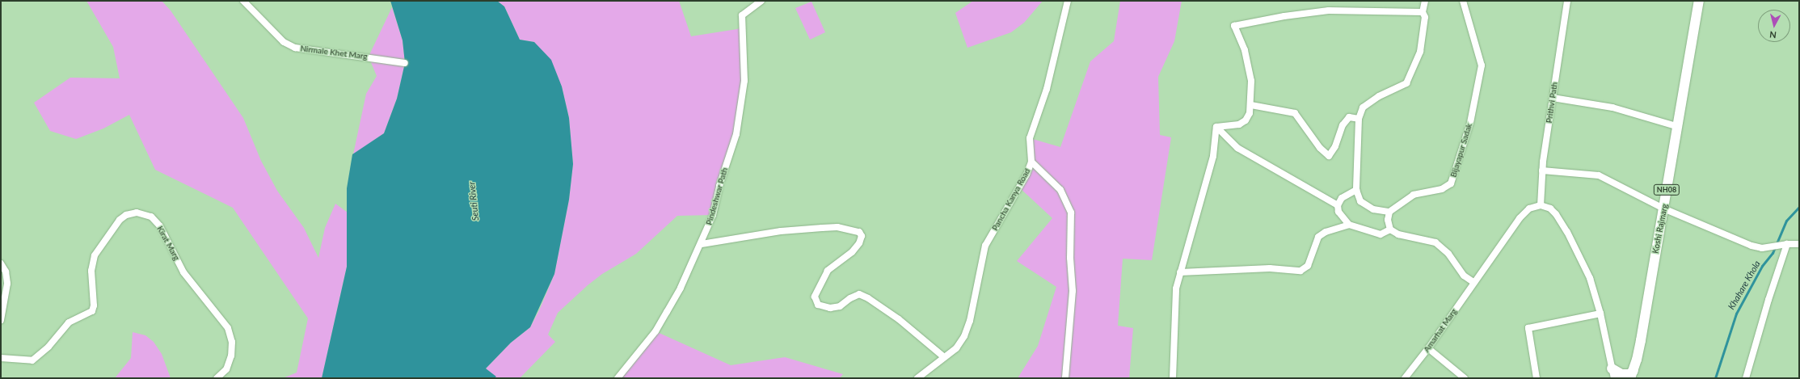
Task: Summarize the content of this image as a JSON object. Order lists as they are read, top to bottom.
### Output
{
  "streets": {
    "main road": ["NH08", "Koshi Rajmarg"],
    "street": [
      "Nirmale Khet Marg",
      "Prithvi Path",
      "Bijayapur Sadak",
      "Pindeshwar Path",
      "Pancha Kanya Road",
      "Kirat Marg",
      "Amarhat Marg"
    ]
  },
  "water": ["Seuti River", "Khahare Khola"],
  "north": "bottom"
}
